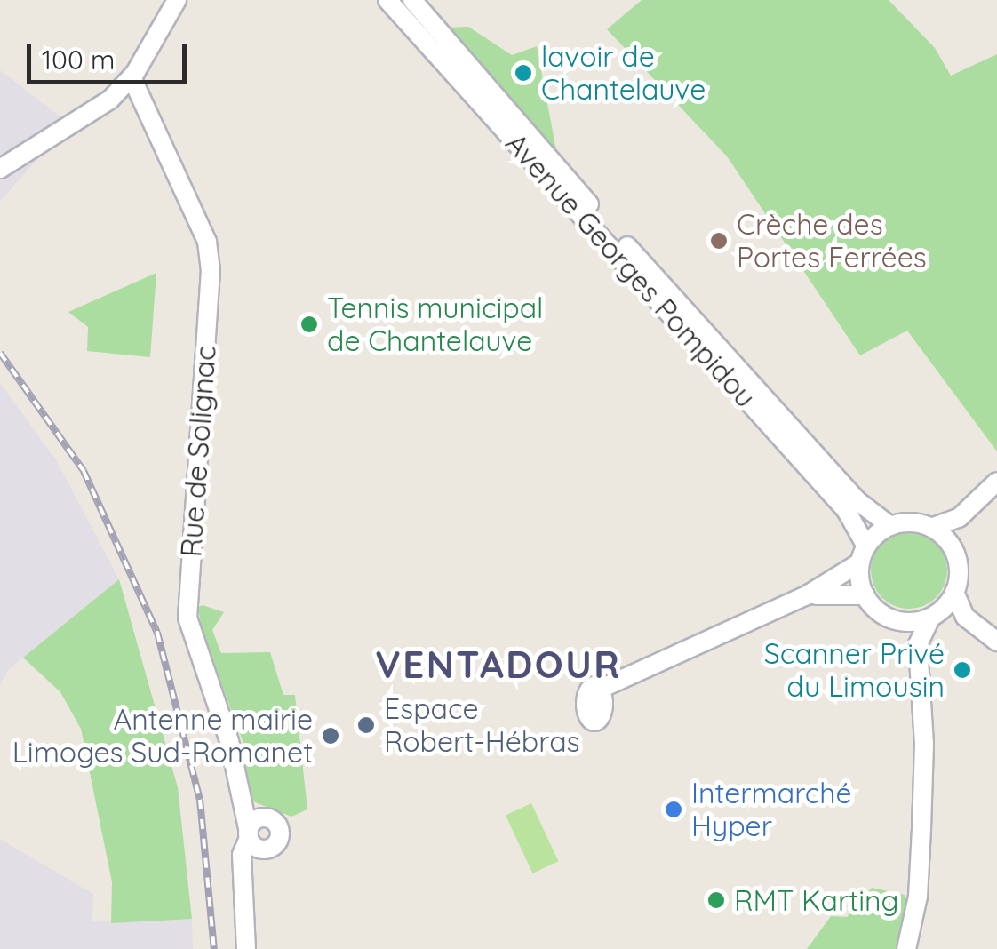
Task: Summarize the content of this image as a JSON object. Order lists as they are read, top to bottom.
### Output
{
  "streets": {
    "street": ["Avenue Georges Pompidou", "Rue de Solignac"]
  },
  "districts": ["VENTADOUR"],
  "places": [
    "lavoir de Chantelauve",
    "Crèche des Portes Ferrées",
    "Tennis municipal de Chantelauve",
    "Scanner Privé du Limousin",
    "Espace Robert-Hébras",
    "Antenne mairie Limoges Sud-Romanet",
    "Intermarché Hyper",
    "RMT Karting"
  ],
  "scale_bar": "100 m"
}
